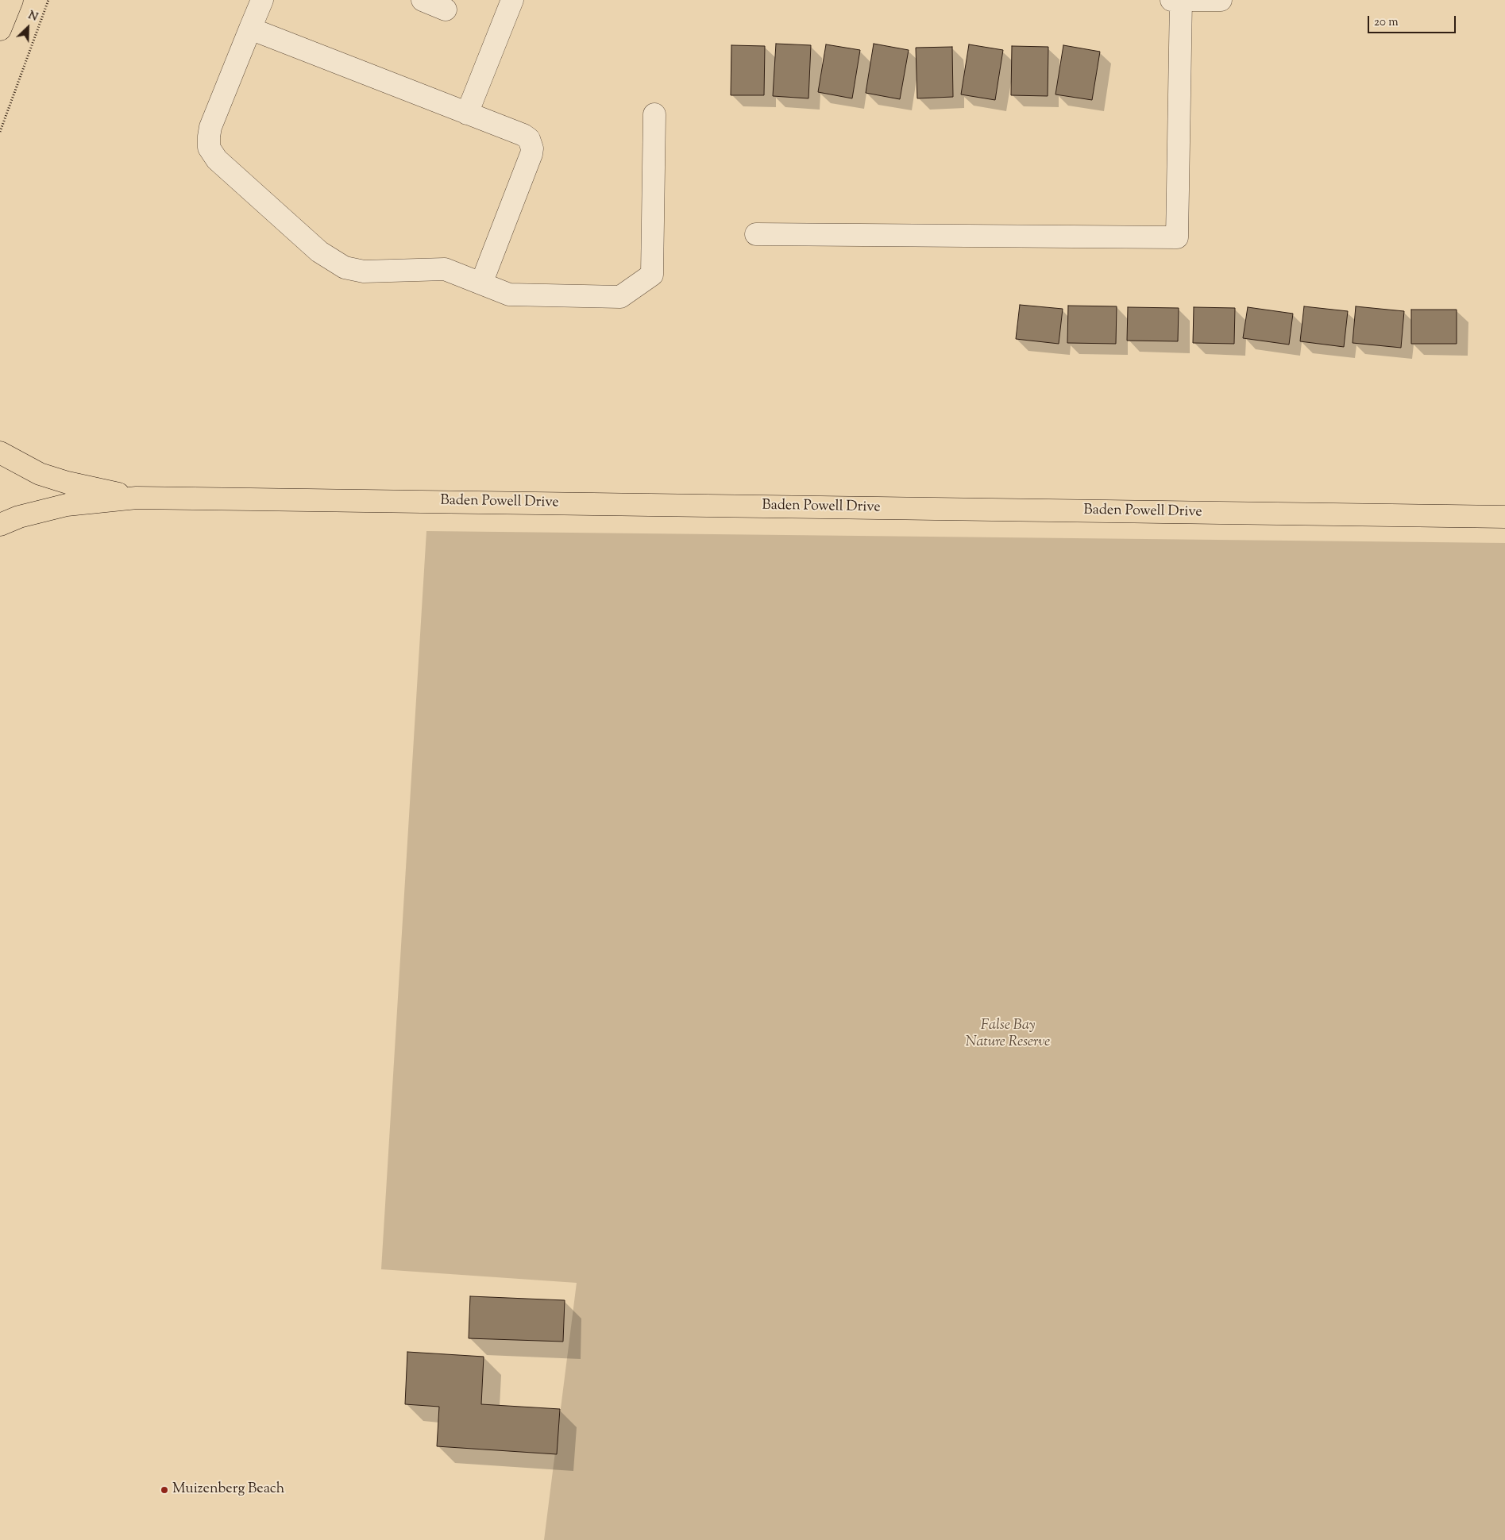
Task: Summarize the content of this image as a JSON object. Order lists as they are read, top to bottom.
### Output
{
  "streets": {
    "main road": ["Baden Powell Drive"]
  },
  "parks": ["False Bay Nature Reserve"],
  "places": ["Muizenberg Beach"],
  "scale_bar": "20 m",
  "north": "top right"
}
